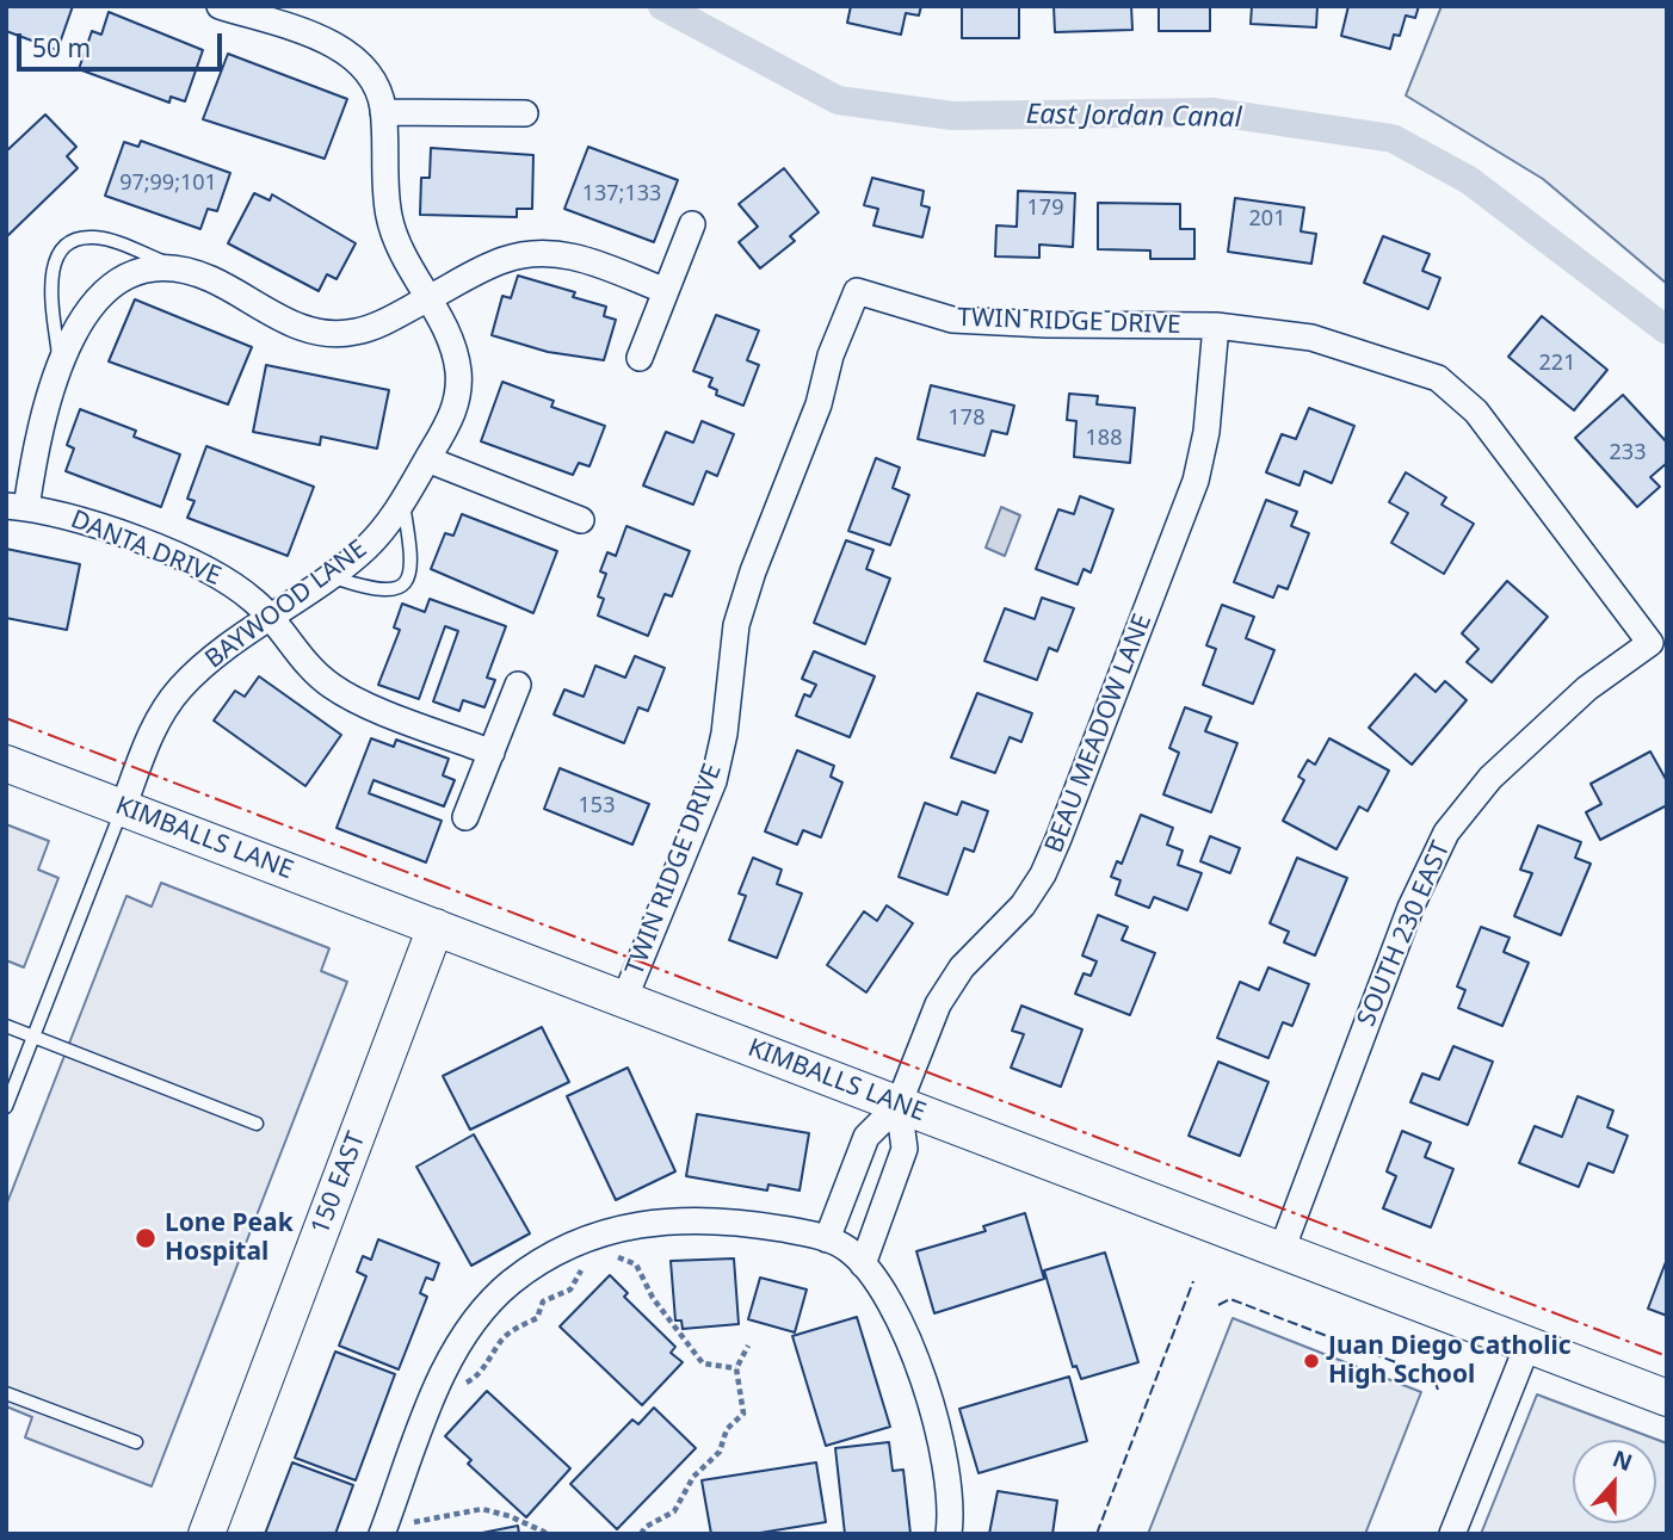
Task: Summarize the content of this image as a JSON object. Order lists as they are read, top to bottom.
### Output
{
  "streets": {
    "street": [
      "TWIN RIDGE DRIVE",
      "DANTA DRIVE",
      "BAYWOOD LANE",
      "BEAU MEADOW LANE",
      "KIMBALLS LANE",
      "SOUTH 230 EAST",
      "150 EAST"
    ]
  },
  "crossings": [
    ["TWIN RIDGE DRIVE", "BEAU MEADOW LANE"],
    ["TWIN RIDGE DRIVE", "KIMBALLS LANE"],
    ["TWIN RIDGE DRIVE", "SOUTH 230 EAST"],
    ["DANTA DRIVE", "BAYWOOD LANE"],
    ["BAYWOOD LANE", "KIMBALLS LANE"],
    ["BEAU MEADOW LANE", "KIMBALLS LANE"],
    ["KIMBALLS LANE", "SOUTH 230 EAST"],
    ["KIMBALLS LANE", "150 EAST"]
  ],
  "water": ["East Jordan Canal"],
  "places": ["Lone Peak Hospital", "Juan Diego Catholic High School"],
  "house_numbers": [
    "97;99;101",
    "137;133",
    "179",
    "201",
    "221",
    "178",
    "188",
    "233",
    "153"
  ],
  "scale_bar": "50 m",
  "north": "top"
}
